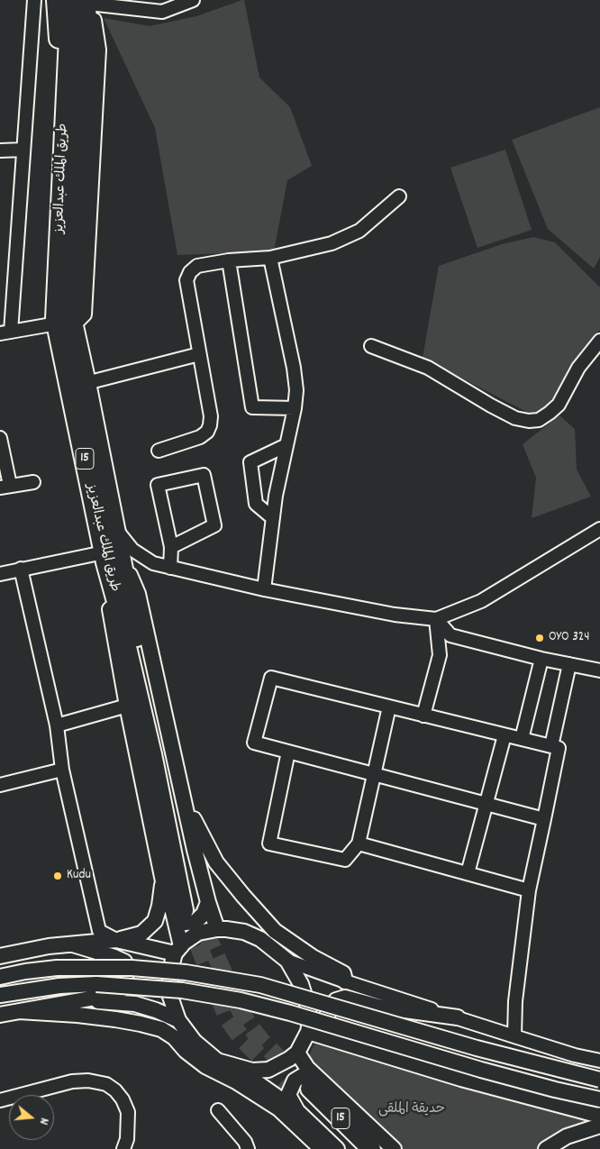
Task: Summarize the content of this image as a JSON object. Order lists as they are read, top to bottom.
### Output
{
  "streets": {
    "highway": ["طريق الملك عبدالعزيز", "15"]
  },
  "parks": ["حديقة الملقى"],
  "places": ["OYO 324", "Kudu"],
  "north": "right"
}
